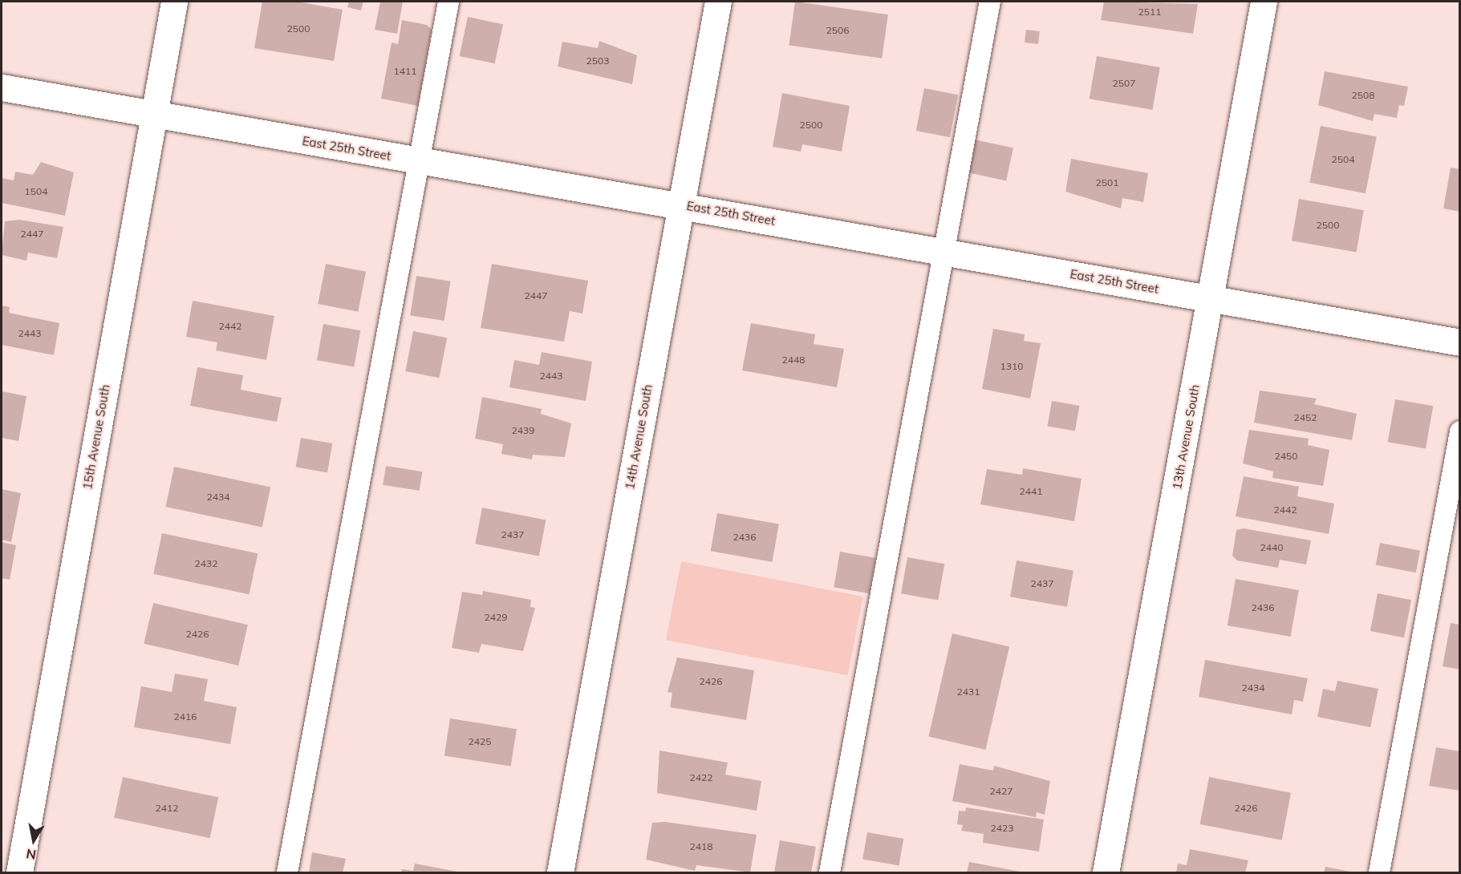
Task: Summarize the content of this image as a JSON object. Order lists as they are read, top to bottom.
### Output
{
  "streets": {
    "street": [
      "East 25th Street",
      "15th Avenue South",
      "14th Avenue South",
      "13th Avenue South"
    ]
  },
  "crossings": [
    ["East 25th Street", "15th Avenue South"],
    ["East 25th Street", "14th Avenue South"],
    ["East 25th Street", "13th Avenue South"]
  ],
  "house_numbers": [
    "2511",
    "2500",
    "2506",
    "2503",
    "1411",
    "2507",
    "2508",
    "2500",
    "2504",
    "2501",
    "1504",
    "2500",
    "2447",
    "2447",
    "2442",
    "2443",
    "2448",
    "1310",
    "2443",
    "2452",
    "2439",
    "2450",
    "2441",
    "2434",
    "2442",
    "2437",
    "2436",
    "2440",
    "2432",
    "2437",
    "2436",
    "2429",
    "2426",
    "2426",
    "2434",
    "2431",
    "2416",
    "2425",
    "2422",
    "2427",
    "2412",
    "2426",
    "2423",
    "2418"
  ],
  "north": "bottom"
}
